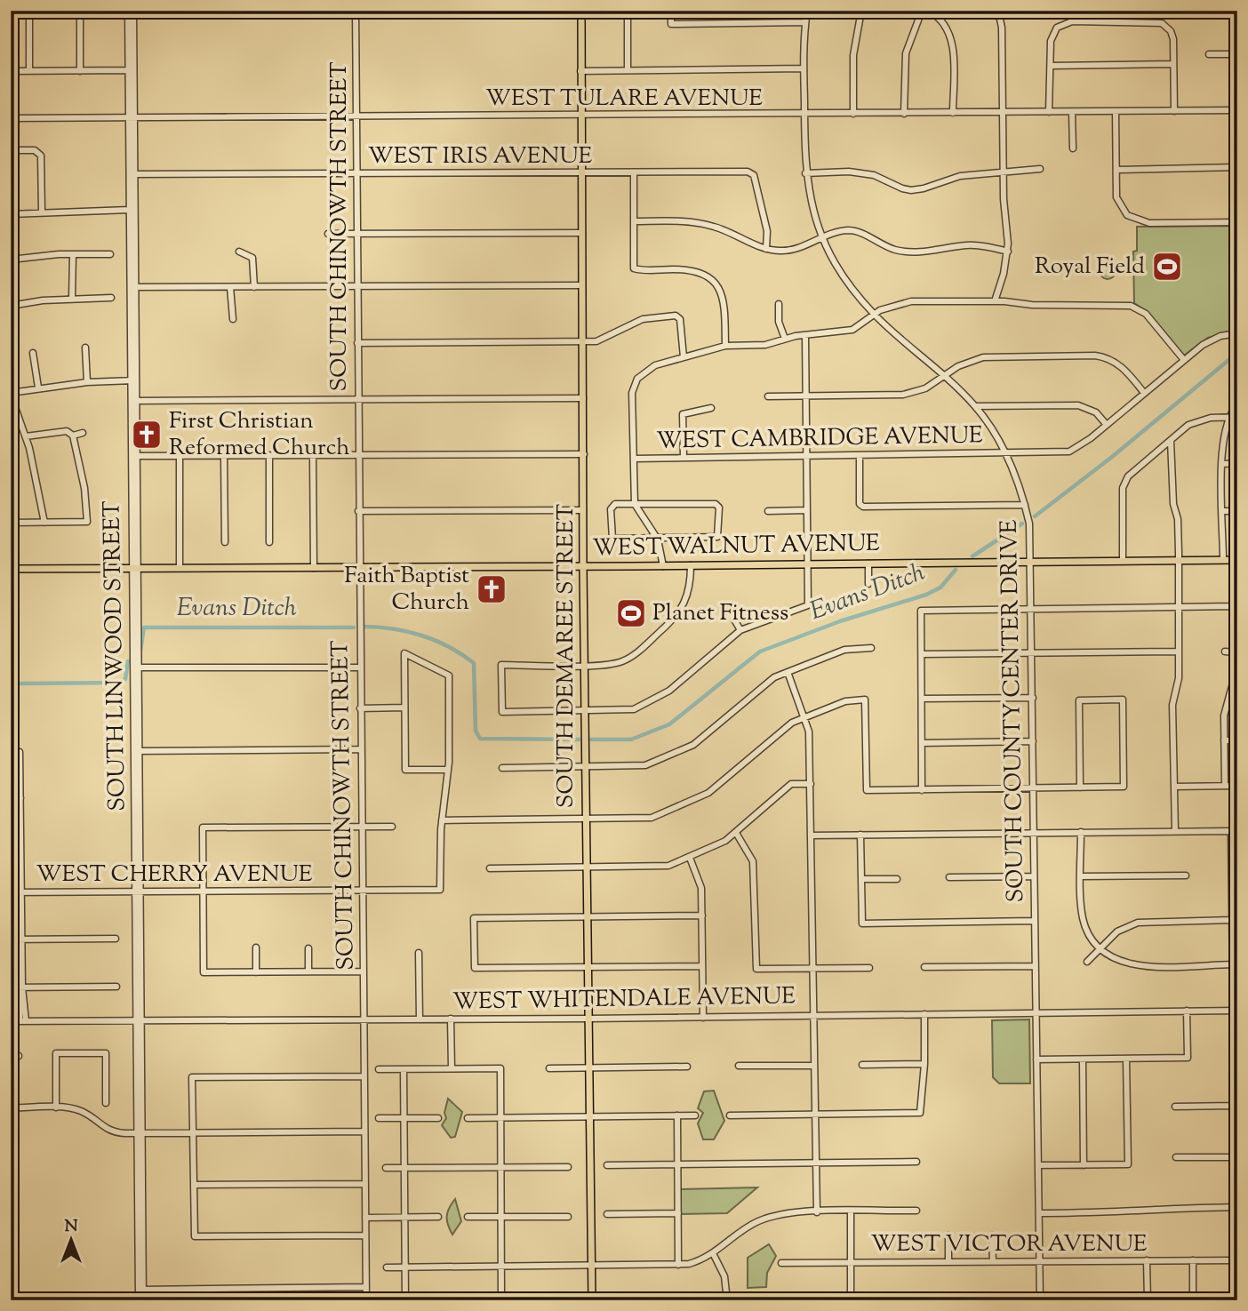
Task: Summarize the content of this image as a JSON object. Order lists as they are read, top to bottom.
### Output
{
  "streets": {
    "main road": ["WEST WALNUT AVENUE", "SOUTH DEMAREE STREET"],
    "street": [
      "WEST TULARE AVENUE",
      "WEST IRIS AVENUE",
      "SOUTH CHINOWTH STREET",
      "WEST CAMBRIDGE AVENUE",
      "SOUTH LINWOOD STREET",
      "SOUTH COUNTY CENTER DRIVE",
      "WEST CHERRY AVENUE",
      "WEST WHITENDALE AVENUE",
      "WEST VICTOR AVENUE"
    ]
  },
  "crossings": [
    ["WEST TULARE AVENUE", "SOUTH CHINOWTH STREET"],
    ["WEST TULARE AVENUE", "SOUTH LINWOOD STREET"],
    ["WEST TULARE AVENUE", "SOUTH DEMAREE STREET"],
    ["WEST TULARE AVENUE", "SOUTH COUNTY CENTER DRIVE"],
    ["WEST IRIS AVENUE", "SOUTH CHINOWTH STREET"],
    ["WEST IRIS AVENUE", "SOUTH LINWOOD STREET"],
    ["WEST IRIS AVENUE", "SOUTH DEMAREE STREET"],
    ["SOUTH CHINOWTH STREET", "WEST WALNUT AVENUE"],
    ["SOUTH CHINOWTH STREET", "WEST CHERRY AVENUE"],
    ["SOUTH CHINOWTH STREET", "WEST WHITENDALE AVENUE"],
    ["WEST CAMBRIDGE AVENUE", "SOUTH COUNTY CENTER DRIVE"],
    ["WEST WALNUT AVENUE", "SOUTH LINWOOD STREET"],
    ["WEST WALNUT AVENUE", "SOUTH DEMAREE STREET"],
    ["WEST WALNUT AVENUE", "SOUTH COUNTY CENTER DRIVE"],
    ["SOUTH LINWOOD STREET", "WEST CHERRY AVENUE"],
    ["SOUTH LINWOOD STREET", "WEST WHITENDALE AVENUE"],
    ["SOUTH DEMAREE STREET", "WEST WHITENDALE AVENUE"],
    ["SOUTH COUNTY CENTER DRIVE", "WEST WHITENDALE AVENUE"],
    ["SOUTH COUNTY CENTER DRIVE", "WEST VICTOR AVENUE"]
  ],
  "water": ["Evans Ditch"],
  "places": {
    "sports": ["Royal Field", "Planet Fitness"],
    "church": ["First Christian Reformed Church", "Faith Baptist Church"]
  },
  "north": "top"
}
